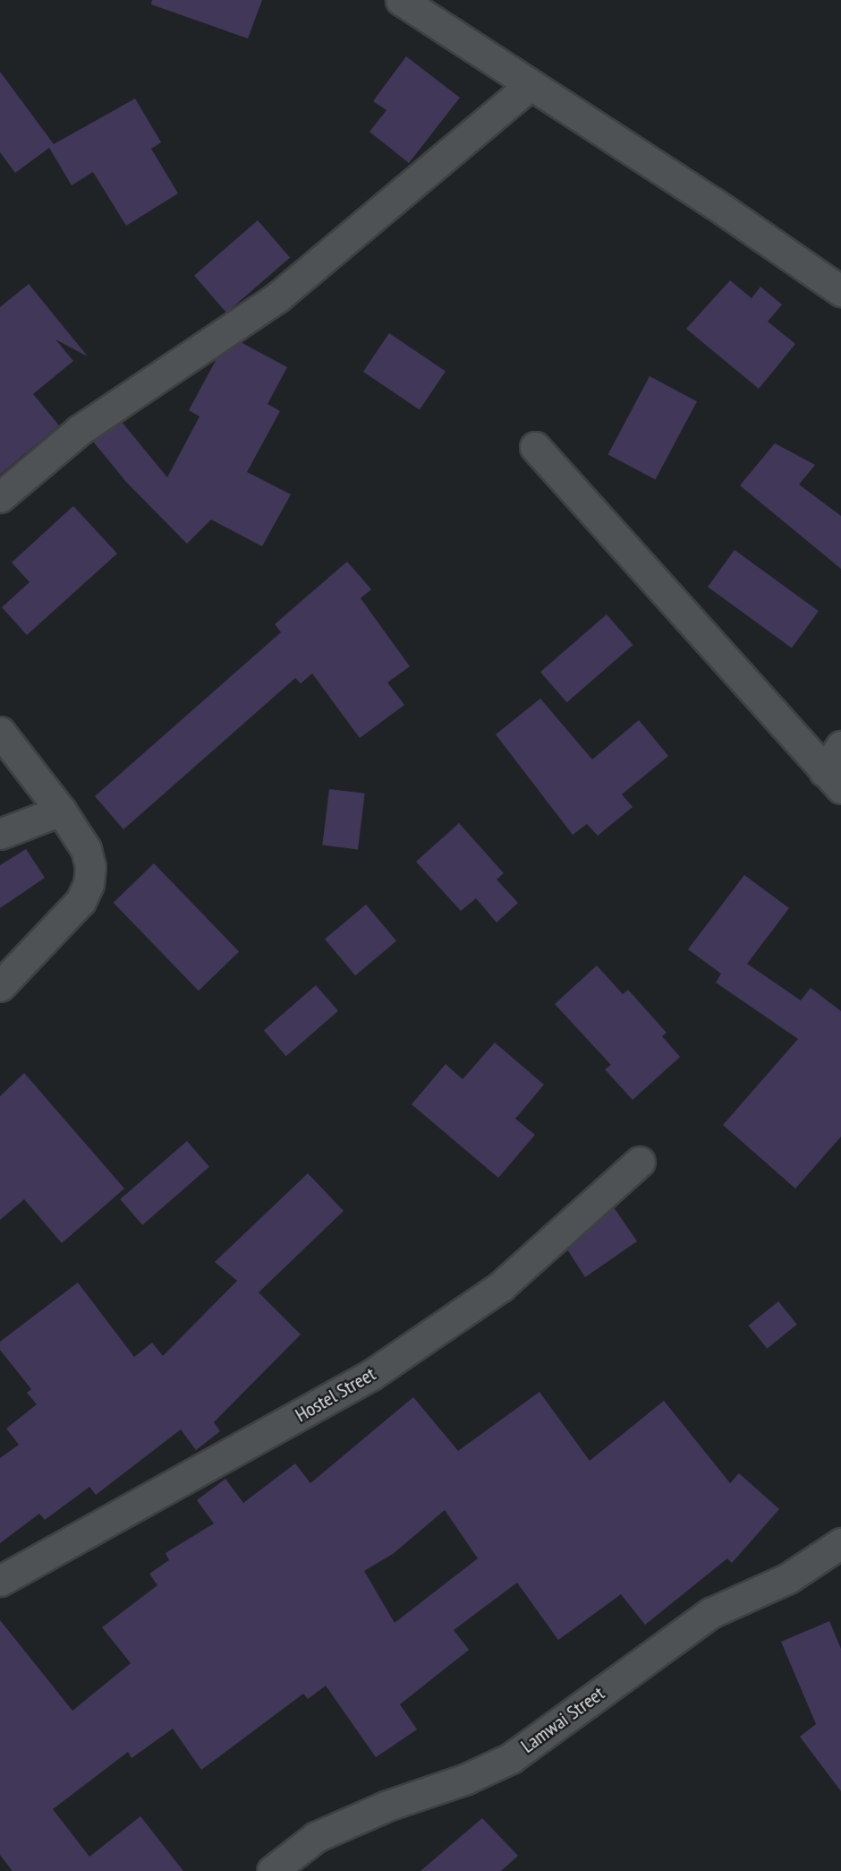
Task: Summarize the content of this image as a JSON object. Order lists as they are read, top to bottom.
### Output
{
  "streets": {
    "street": ["Hostel Street", "Lamwai Street"]
  }
}
